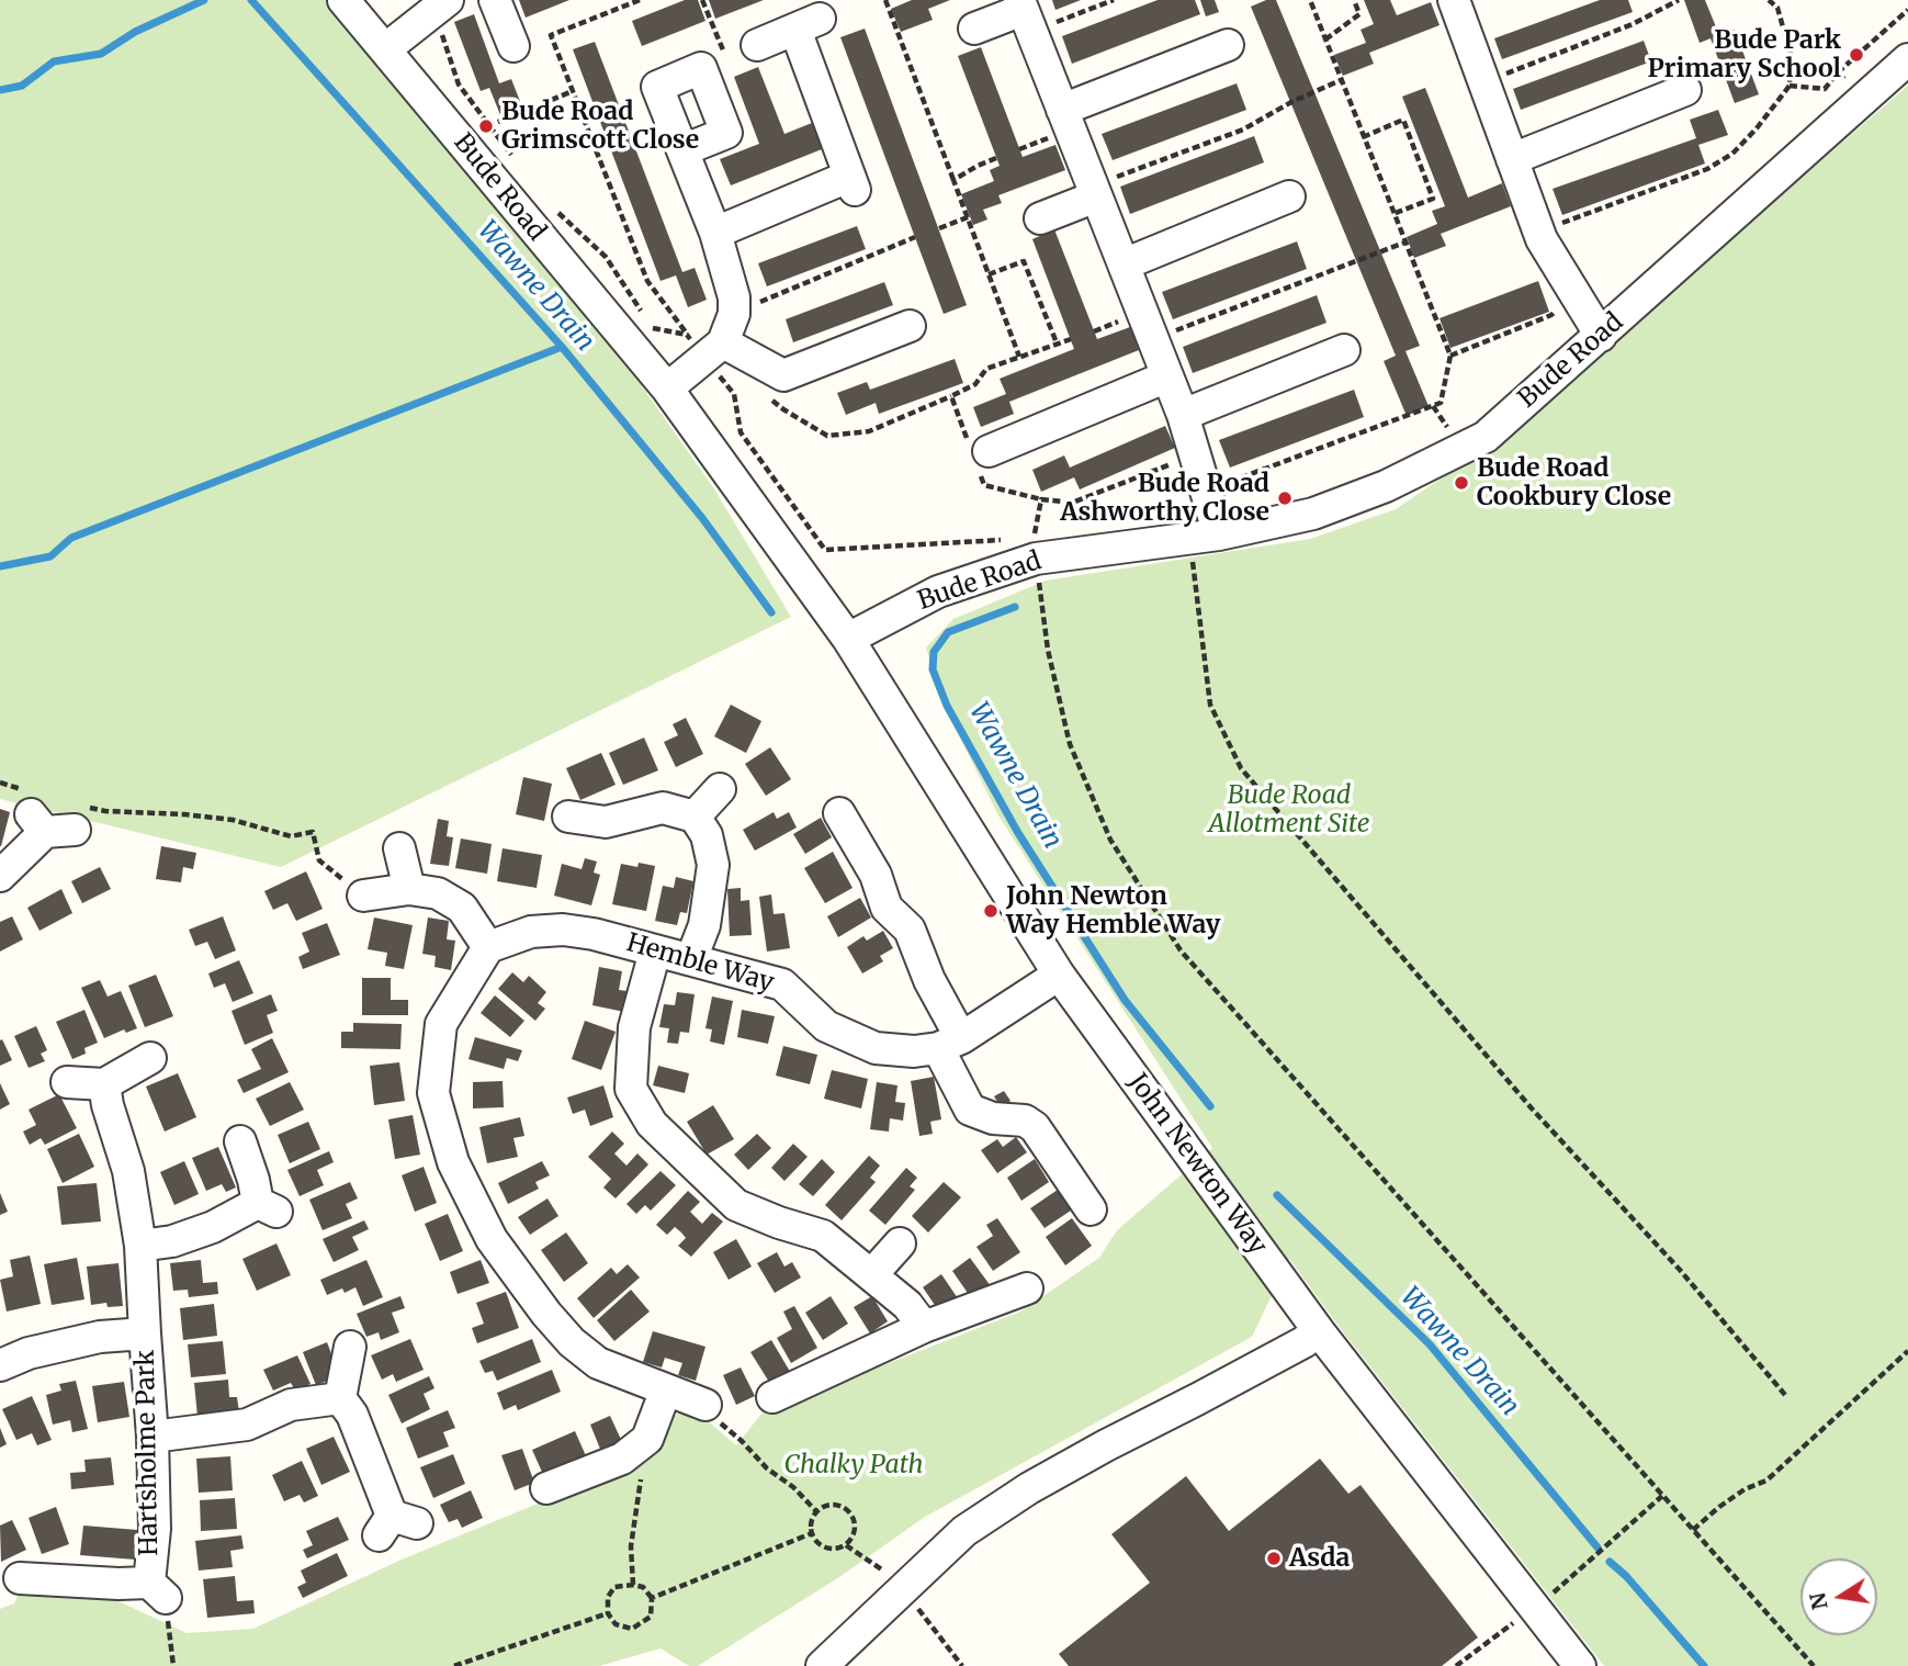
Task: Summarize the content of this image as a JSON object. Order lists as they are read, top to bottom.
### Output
{
  "streets": {
    "street": [
      "Bude Road",
      "Hemble Way",
      "John Newton Way",
      "Hartsholme Park"
    ]
  },
  "crossings": [
    ["Bude Road", "John Newton Way"],
    ["Hemble Way", "John Newton Way"]
  ],
  "water": ["Wawne Drain"],
  "parks": ["Bude Road Allotment Site", "Chalky Path"],
  "places": [
    "Bude Park Primary School",
    "Bude Road Grimscott Close",
    "Bude Road Cookbury Close",
    "Bude Road Ashworthy Close",
    "John Newton Way Hemble Way",
    "Asda"
  ],
  "north": "left"
}
